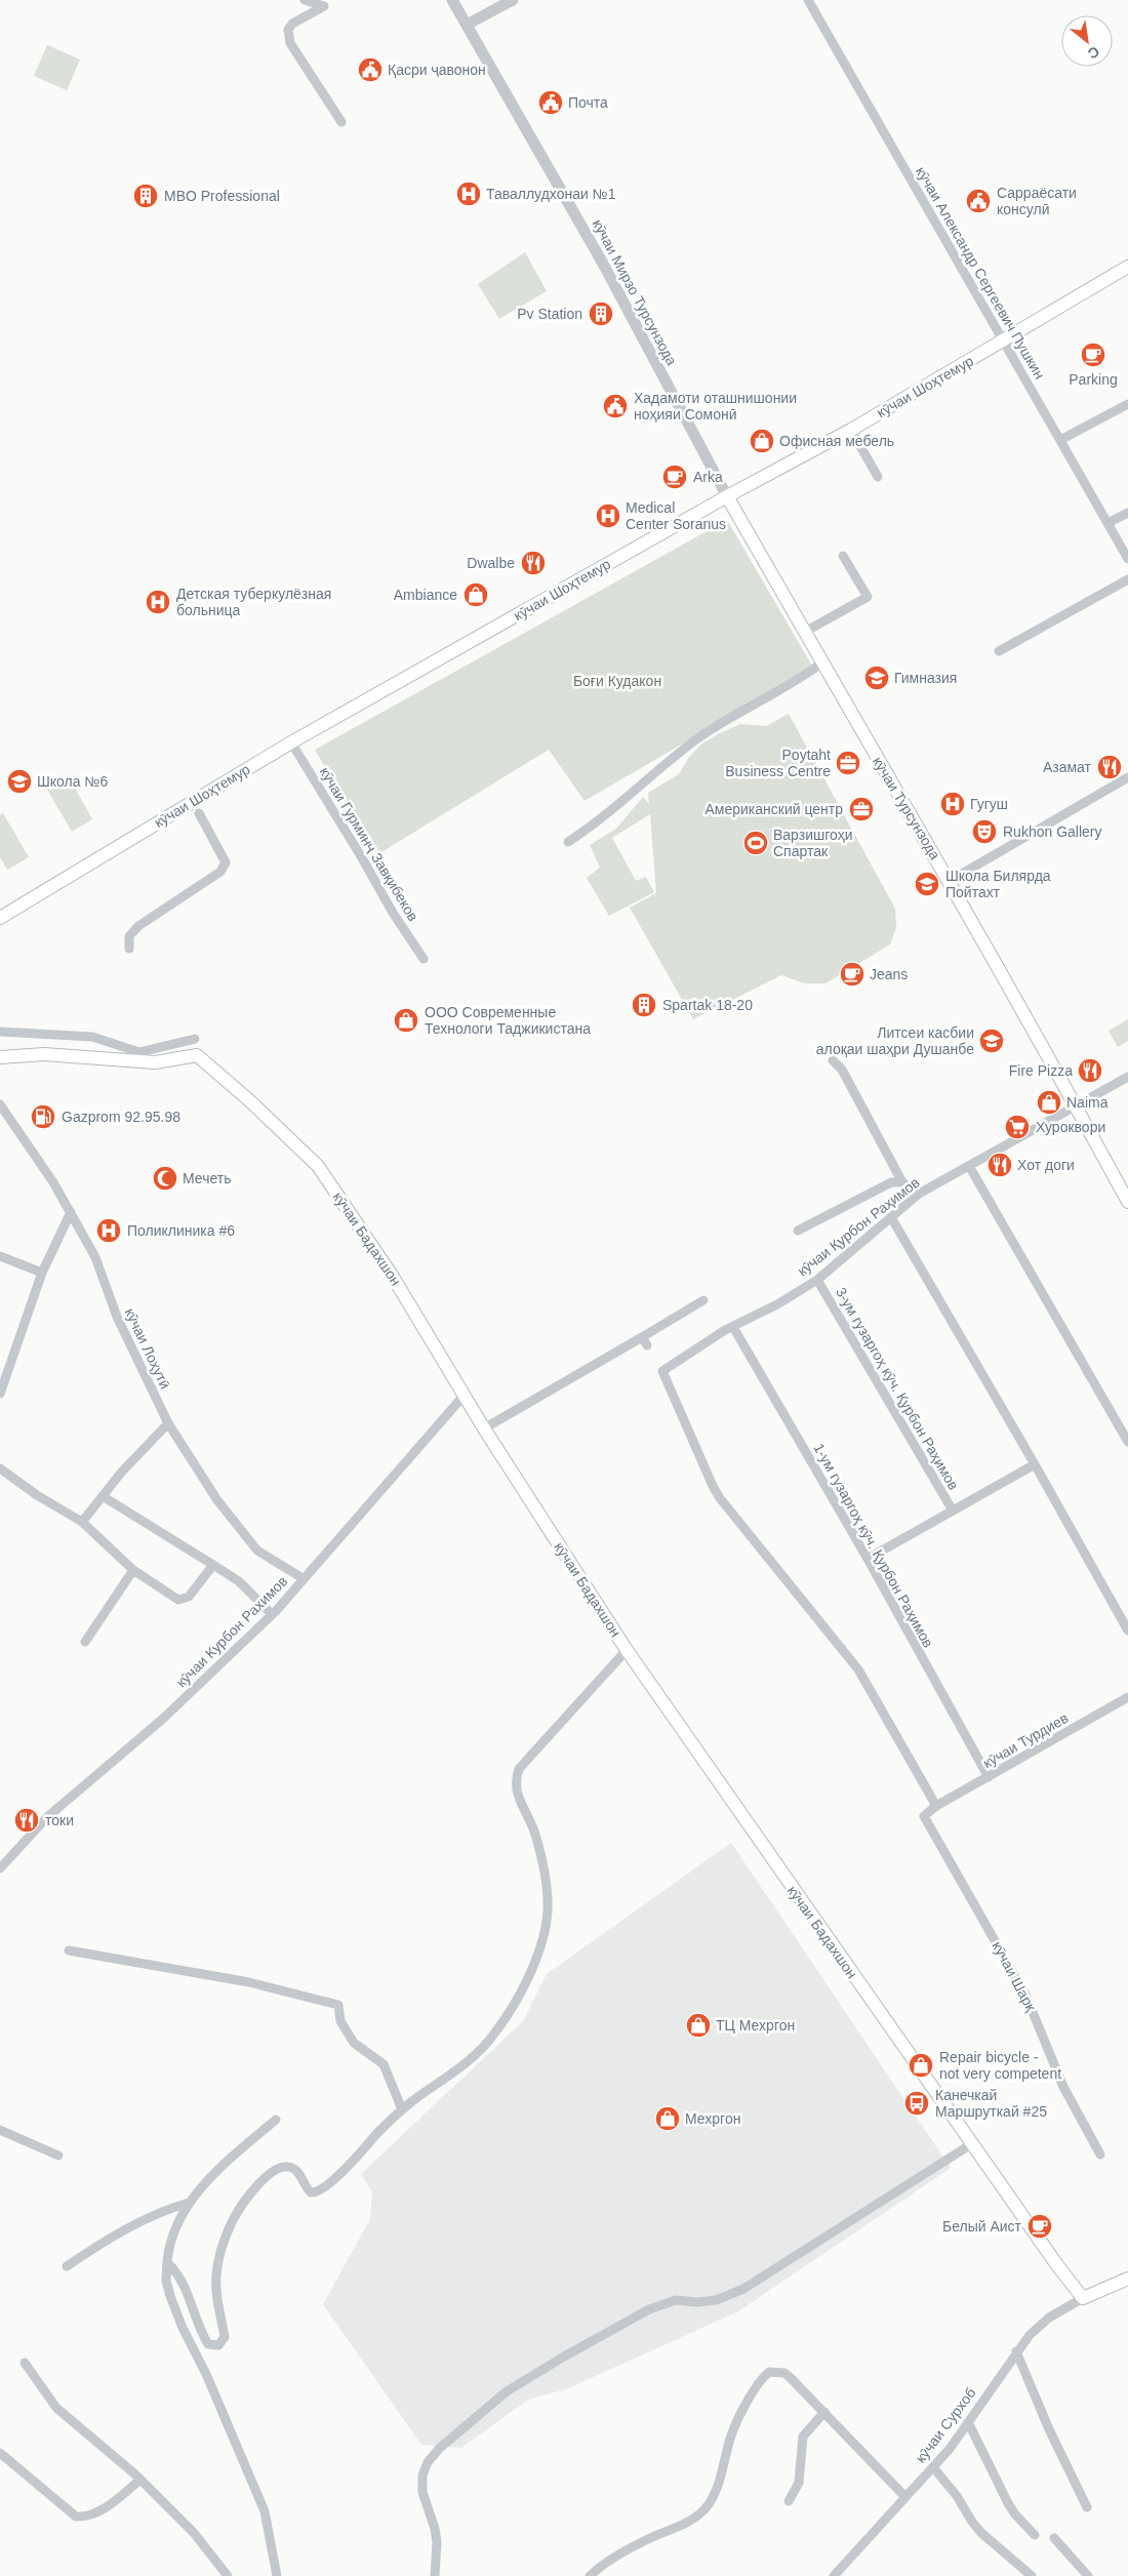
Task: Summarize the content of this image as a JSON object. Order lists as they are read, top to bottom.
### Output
{
  "streets": {
    "main road": ["кӯчаи Шоҳтемур", "кӯчаи Турсунзода", "кӯчаи Бадахшон"],
    "street": [
      "кӯчаи Александр Сергеевич Пушкин",
      "кӯчаи Мирзо Турсунзода",
      "кӯчаи Гурминҷ Завқибеков",
      "кӯчаи Қурбон Раҳимов",
      "кӯчаи Лоҳутӣ",
      "3-ум гузаргоҳ кӯч. Қурбон Раҳимов",
      "1-ум гузаргоҳ кӯч. Қурбон Раҳимов",
      "кӯчаи Курбон Рахимов",
      "кӯчаи Турдиев",
      "кӯчаи Шарқ",
      "кӯчаи Сурхоб"
    ]
  },
  "crossings": [
    ["кӯчаи Александр Сергеевич Пушкин", "кӯчаи Шоҳтемур"],
    ["кӯчаи Мирзо Турсунзода", "кӯчаи Шоҳтемур"],
    ["кӯчаи Мирзо Турсунзода", "кӯчаи Турсунзода"],
    ["кӯчаи Шоҳтемур", "кӯчаи Турсунзода"],
    ["кӯчаи Шоҳтемур", "кӯчаи Гурминҷ Завқибеков"],
    ["кӯчаи Турсунзода", "кӯчаи Қурбон Раҳимов"],
    ["кӯчаи Қурбон Раҳимов", "3-ум гузаргоҳ кӯч. Қурбон Раҳимов"],
    ["кӯчаи Қурбон Раҳимов", "1-ум гузаргоҳ кӯч. Қурбон Раҳимов"],
    ["кӯчаи Қурбон Раҳимов", "кӯчаи Турдиев"],
    ["кӯчаи Қурбон Раҳимов", "кӯчаи Шарқ"],
    ["кӯчаи Бадахшон", "кӯчаи Курбон Рахимов"],
    ["кӯчаи Бадахшон", "кӯчаи Сурхоб"],
    ["кӯчаи Лоҳутӣ", "кӯчаи Курбон Рахимов"],
    ["1-ум гузаргоҳ кӯч. Қурбон Раҳимов", "кӯчаи Турдиев"],
    ["кӯчаи Турдиев", "кӯчаи Шарқ"]
  ],
  "parks": ["Боғи Кудакон"],
  "places": {
    "public building": [
      "Қасри ҷавонон",
      "Почта",
      "Сарраёсати консулӣ",
      "Хадамоти оташнишонии ноҳияи Сомонӣ"
    ],
    "hospital": [
      "Таваллудхонаи №1",
      "Medical Center Soranus",
      "Детская туберкулёзная больница",
      "Гугуш",
      "Поликлиника #6"
    ],
    "building": ["MBO Professional", "Pv Station", "Spartak 18-20"],
    "cafe": [
      "Parking",
      "Arka",
      "Jeans",
      "Белый Аист"
    ],
    "shop": [
      "Офисная мебель",
      "Ambiance",
      "ООО Современные Технологи Таджикистана",
      "Naima",
      "ТЦ Мехргон",
      "Repair bicycle - not very competent",
      "Мехргон"
    ],
    "restaurant": [
      "Dwalbe",
      "Азамат",
      "Fire Pizza",
      "Хот доги",
      "токи"
    ],
    "school or university": [
      "Гимназия",
      "Школа №6",
      "Школа Билярда Пойтахт",
      "Литсеи касбии алоқаи шаҳри Душанбе"
    ],
    "office": ["Poytaht Business Centre", "Американский центр"],
    "theatre": ["Rukhon Gallery"],
    "sports": ["Варзишгоҳи Спартак"],
    "fuel station": ["Gazprom 92.95.98"],
    "supermarket": ["Хуроквори"],
    "mosque": ["Мечеть"],
    "bus stop": ["Канечкай Маршруткай #25"]
  },
  "north": "bottom right"
}
